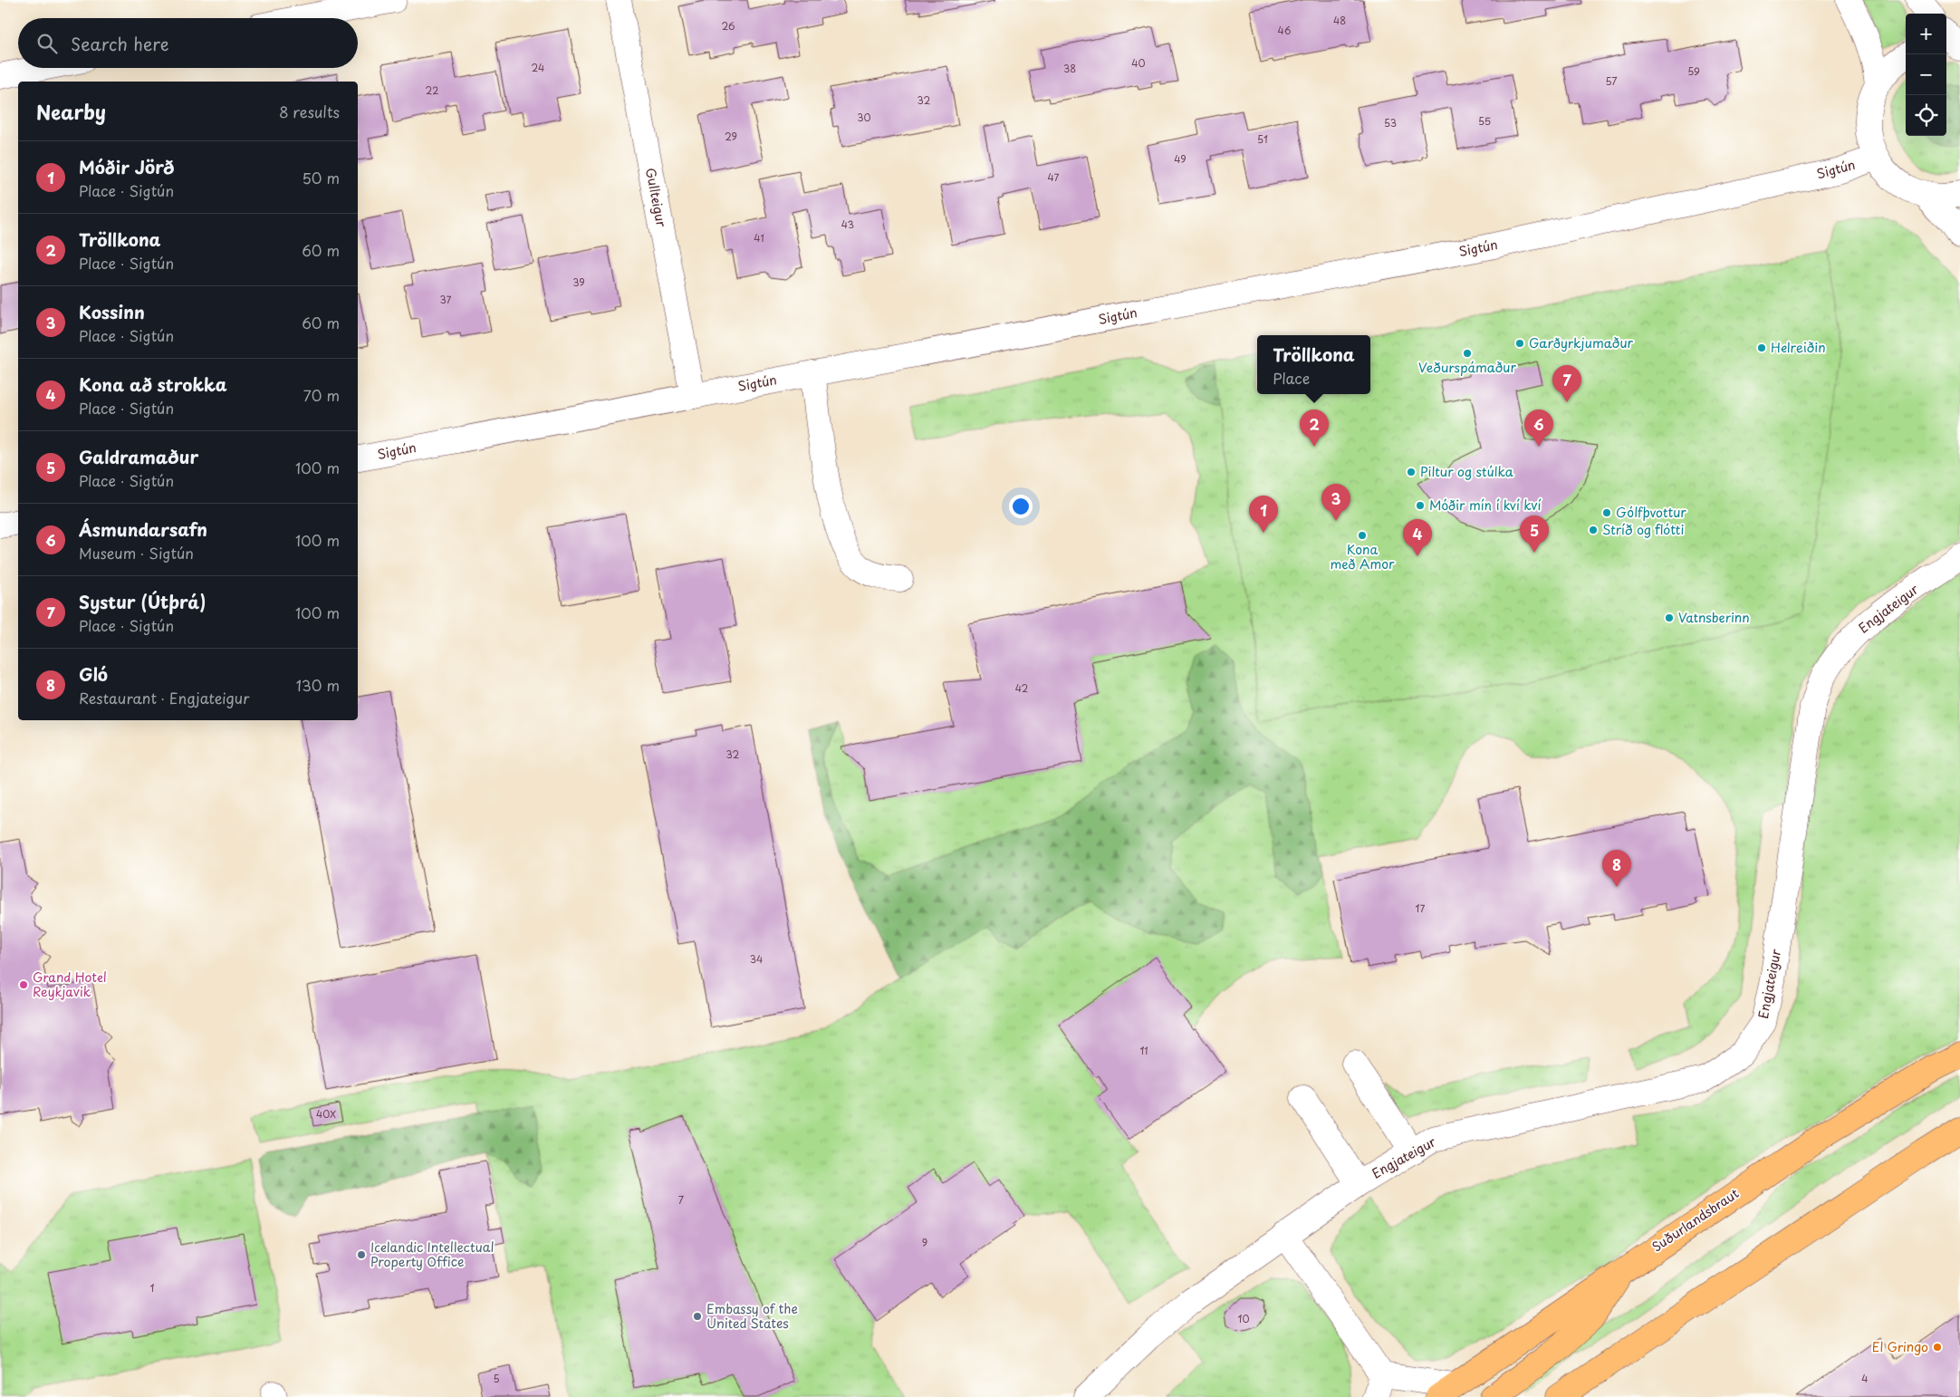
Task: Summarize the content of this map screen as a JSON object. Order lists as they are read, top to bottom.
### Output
{
  "streets": {
    "main road": ["Suðurlandsbraut"],
    "street": ["Sigtún", "Gullteigur", "Engjateigur"]
  },
  "crossings": [
    ["Sigtún", "Gullteigur"]
  ],
  "places": [
    "Garðyrkjumaður",
    "Helreiðin",
    "Veðurspámaður",
    "Piltur og stúlka",
    "Móðir mín í kví kví",
    "Gólfþvottur",
    "Stríð og flótti",
    "Kona með Amor",
    "Vatnsberinn",
    "Grand Hotel Reykjavik",
    "Icelandic Intellectual Property Office",
    "Embassy of the United States",
    "El Gringo"
  ],
  "house_numbers": [
    "48",
    "26",
    "46",
    "40",
    "24",
    "38",
    "59",
    "57",
    "22",
    "32",
    "30",
    "55",
    "53",
    "29",
    "51",
    "49",
    "47",
    "43",
    "41",
    "39",
    "37",
    "42",
    "32",
    "17",
    "34",
    "11",
    "40X",
    "7",
    "9",
    "1",
    "10",
    "5",
    "4"
  ],
  "page": {
    "map_buttons": ["+", "−"],
    "search": "Search here",
    "heading": ["Nearby", "8 results"],
    "list": [
      {
        "mark": "1",
        "name": "Móðir Jörð",
        "note": "Place · Sigtún",
        "value": "50 m"
      },
      {
        "mark": "2",
        "name": "Tröllkona",
        "note": "Place · Sigtún",
        "value": "60 m"
      },
      {
        "mark": "3",
        "name": "Kossinn",
        "note": "Place · Sigtún",
        "value": "60 m"
      },
      {
        "mark": "4",
        "name": "Kona að strokka",
        "note": "Place · Sigtún",
        "value": "70 m"
      },
      {
        "mark": "5",
        "name": "Galdramaður",
        "note": "Place · Sigtún",
        "value": "100 m"
      },
      {
        "mark": "6",
        "name": "Ásmundarsafn",
        "note": "Museum · Sigtún",
        "value": "100 m"
      },
      {
        "mark": "7",
        "name": "Systur (Útþrá)",
        "note": "Place · Sigtún",
        "value": "100 m"
      },
      {
        "mark": "8",
        "name": "Gló",
        "note": "Restaurant · Engjateigur",
        "value": "130 m"
      }
    ],
    "popup": ["Tröllkona", "Place"],
    "pins": [
      "7",
      "2",
      "6",
      "3",
      "1",
      "5",
      "4",
      "8"
    ]
  }
}
